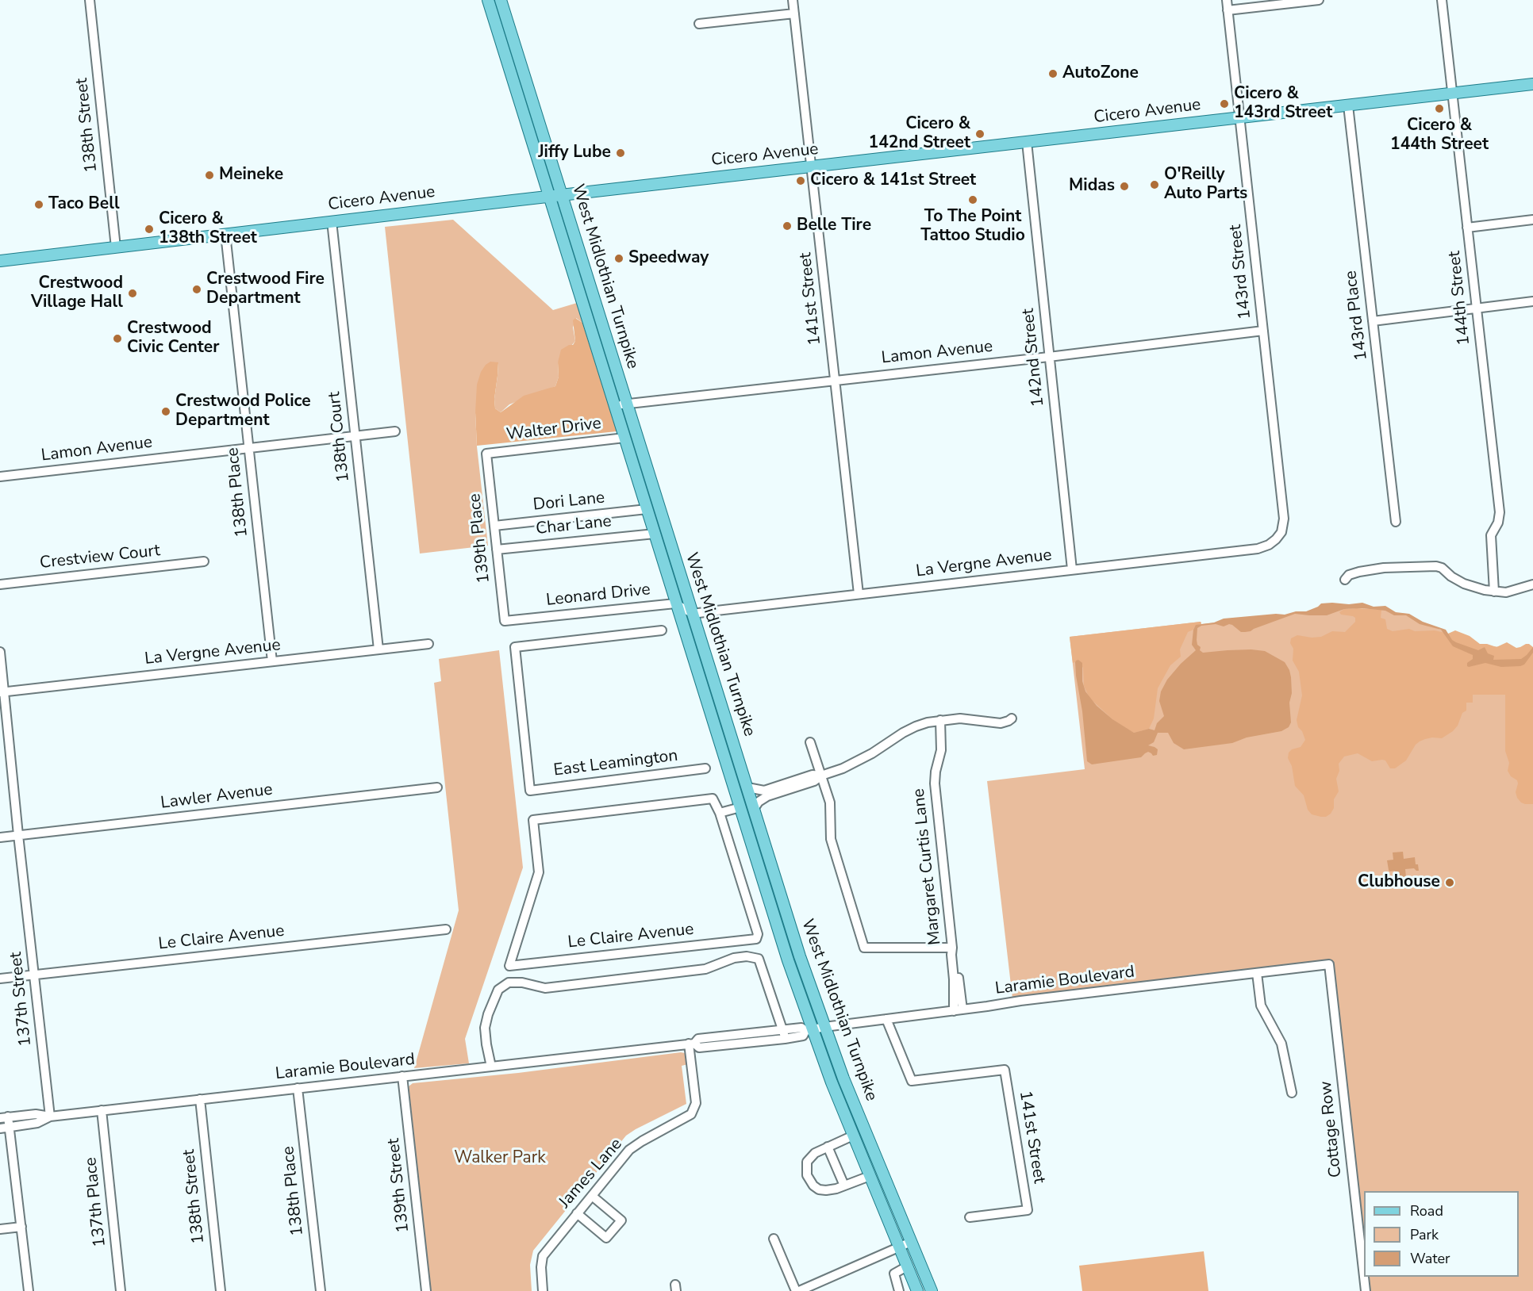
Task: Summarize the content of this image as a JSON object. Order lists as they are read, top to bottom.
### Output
{
  "streets": {
    "main road": ["Cicero Avenue", "West Midlothian Turnpike"],
    "street": [
      "138th Street",
      "143rd Street",
      "144th Street",
      "141st Street",
      "143rd Place",
      "Lamon Avenue",
      "142nd Street",
      "Walter Drive",
      "138th Court",
      "138th Place",
      "Dori Lane",
      "Char Lane",
      "139th Place",
      "Crestview Court",
      "La Vergne Avenue",
      "Leonard Drive",
      "East Leamington",
      "Lawler Avenue",
      "Margaret Curtis Lane",
      "Le Claire Avenue",
      "Laramie Boulevard",
      "137th Street",
      "Cottage Row",
      "James Lane",
      "139th Street",
      "137th Place"
    ]
  },
  "crossings": [
    ["Cicero Avenue", "138th Street"],
    ["Cicero Avenue", "143rd Street"],
    ["Cicero Avenue", "West Midlothian Turnpike"],
    ["Cicero Avenue", "144th Street"],
    ["Cicero Avenue", "141st Street"],
    ["Cicero Avenue", "143rd Place"],
    ["Cicero Avenue", "142nd Street"],
    ["Cicero Avenue", "138th Court"],
    ["Cicero Avenue", "138th Place"],
    ["138th Street", "Laramie Boulevard"],
    ["143rd Street", "Lamon Avenue"],
    ["143rd Street", "La Vergne Avenue"],
    ["West Midlothian Turnpike", "Lamon Avenue"],
    ["West Midlothian Turnpike", "Walter Drive"],
    ["West Midlothian Turnpike", "Dori Lane"],
    ["West Midlothian Turnpike", "Char Lane"],
    ["West Midlothian Turnpike", "La Vergne Avenue"],
    ["West Midlothian Turnpike", "Leonard Drive"],
    ["West Midlothian Turnpike", "Laramie Boulevard"],
    ["141st Street", "Lamon Avenue"],
    ["141st Street", "La Vergne Avenue"],
    ["141st Street", "Laramie Boulevard"],
    ["Lamon Avenue", "142nd Street"],
    ["Lamon Avenue", "138th Court"],
    ["Lamon Avenue", "138th Place"],
    ["142nd Street", "La Vergne Avenue"],
    ["Walter Drive", "139th Place"],
    ["138th Court", "La Vergne Avenue"],
    ["138th Place", "La Vergne Avenue"],
    ["138th Place", "Laramie Boulevard"],
    ["Dori Lane", "139th Place"],
    ["Char Lane", "139th Place"],
    ["139th Place", "Leonard Drive"],
    ["La Vergne Avenue", "Leonard Drive"],
    ["La Vergne Avenue", "137th Street"],
    ["Lawler Avenue", "137th Street"],
    ["Margaret Curtis Lane", "Laramie Boulevard"],
    ["Le Claire Avenue", "137th Street"],
    ["Laramie Boulevard", "137th Street"],
    ["Laramie Boulevard", "Cottage Row"],
    ["Laramie Boulevard", "James Lane"],
    ["Laramie Boulevard", "139th Street"],
    ["Laramie Boulevard", "137th Place"]
  ],
  "parks": ["Walker Park"],
  "places": [
    "AutoZone",
    "Cicero & 143rd Street",
    "Cicero & 144th Street",
    "Cicero & 142nd Street",
    "Jiffy Lube",
    "Meineke",
    "Cicero & 141st Street",
    "O'Reilly Auto Parts",
    "Midas",
    "To The Point Tattoo Studio",
    "Taco Bell",
    "Belle Tire",
    "Cicero & 138th Street",
    "Speedway",
    "Crestwood Fire Department",
    "Crestwood Village Hall",
    "Crestwood Civic Center",
    "Crestwood Police Department",
    "Clubhouse"
  ],
  "legend": ["Road", "Park", "Water"]
}
